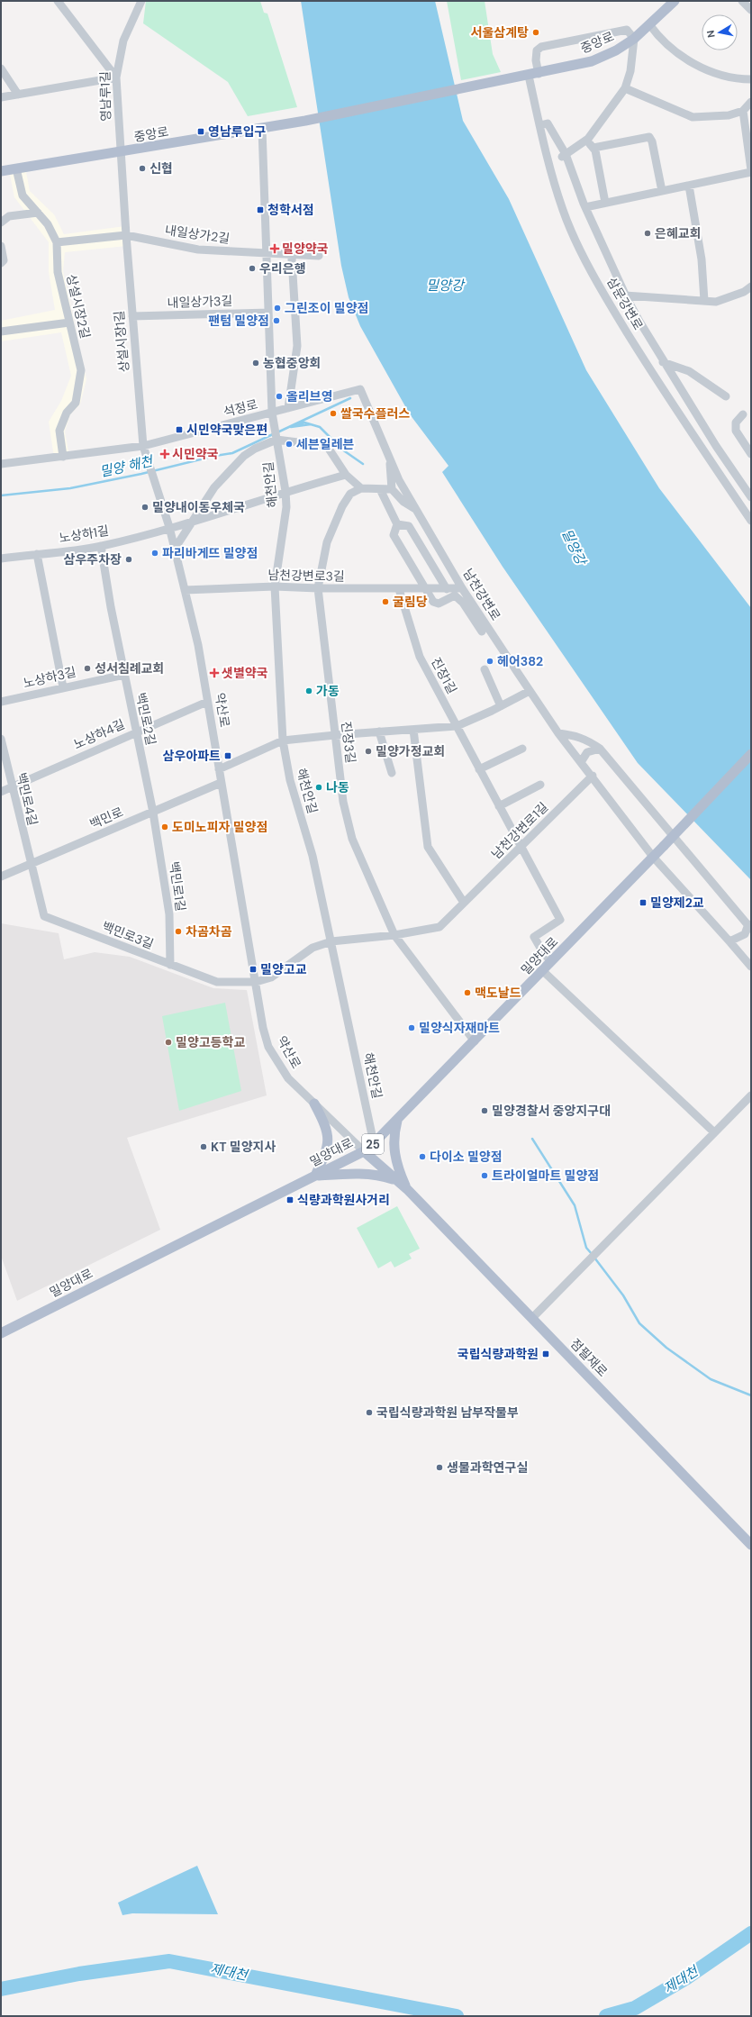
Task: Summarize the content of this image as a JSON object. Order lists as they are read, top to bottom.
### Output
{
  "streets": {
    "main road": [
      "중앙로",
      "약산로",
      "밀양대로",
      "25",
      "점필재로"
    ],
    "street": [
      "영남루1길",
      "내일상가2길",
      "내일상가3길",
      "삼문강변로",
      "상설시장2길",
      "상설시장1길",
      "석정로",
      "해천안길",
      "노상하1길",
      "남천강변로3길",
      "남천강변로",
      "진장1길",
      "노상하3길",
      "백민로2길",
      "노상하4길",
      "진장3길",
      "백민로4길",
      "백민로",
      "남천강변로1길",
      "백민로1길",
      "백민로3길"
    ]
  },
  "crossings": [
    ["중앙로", "영남루1길"],
    ["중앙로", "삼문강변로"],
    ["중앙로", "상설시장2길"],
    ["중앙로", "상설시장1길"],
    ["중앙로", "석정로"],
    ["영남루1길", "상설시장1길"],
    ["내일상가2길", "상설시장1길"],
    ["내일상가2길", "석정로"],
    ["내일상가3길", "상설시장1길"],
    ["내일상가3길", "석정로"],
    ["상설시장2길", "석정로"],
    ["상설시장1길", "석정로"],
    ["상설시장1길", "약산로"],
    ["석정로", "해천안길"],
    ["석정로", "남천강변로"],
    ["석정로", "약산로"],
    ["해천안길", "노상하1길"],
    ["해천안길", "남천강변로3길"],
    ["해천안길", "남천강변로"],
    ["해천안길", "남천강변로1길"],
    ["해천안길", "밀양대로"],
    ["노상하1길", "약산로"],
    ["노상하1길", "백민로2길"],
    ["남천강변로3길", "남천강변로"],
    ["남천강변로3길", "진장1길"],
    ["남천강변로3길", "약산로"],
    ["남천강변로3길", "진장3길"],
    ["남천강변로", "남천강변로1길"],
    ["남천강변로", "밀양대로"],
    ["진장1길", "남천강변로1길"],
    ["진장1길", "밀양대로"],
    ["노상하3길", "백민로2길"],
    ["약산로", "노상하4길"],
    ["약산로", "백민로"],
    ["약산로", "백민로3길"],
    ["약산로", "밀양대로"],
    ["약산로", "점필재로"],
    ["백민로2길", "노상하4길"],
    ["백민로2길", "백민로"],
    ["백민로2길", "백민로1길"],
    ["노상하4길", "백민로4길"],
    ["진장3길", "남천강변로1길"],
    ["진장3길", "밀양대로"],
    ["백민로4길", "백민로"],
    ["백민로4길", "백민로3길"],
    ["백민로", "백민로1길"],
    ["백민로", "백민로3길"],
    ["백민로1길", "백민로3길"],
    ["밀양대로", "점필재로"]
  ],
  "water": ["밀양강", "밀양 해천", "제대천"],
  "places": {
    "other": [
      "서울삼계탕",
      "신협",
      "은혜교회",
      "우리은행",
      "그린조이 밀양점",
      "팬텀 밀양점",
      "농협중앙회",
      "올리브영",
      "쌀국수플러스",
      "세븐일레븐",
      "밀양내이동우체국",
      "파리바게뜨 밀양점",
      "삼우주차장",
      "굴림당",
      "헤어382",
      "성서침례교회",
      "가동",
      "밀양가정교회",
      "나동",
      "도미노피자 밀양점",
      "차곰차곰",
      "맥도날드",
      "밀양식자재마트",
      "밀양고등학교",
      "밀양경찰서 중앙지구대",
      "KT 밀양지사",
      "다이소 밀양점",
      "트라이얼마트 밀양점",
      "국립식량과학원 남부작물부",
      "생물과학연구실"
    ],
    "transit": [
      "영남루입구",
      "청학서점",
      "시민약국맞은편",
      "삼우아파트",
      "밀양제2교",
      "밀양고교",
      "식량과학원사거리",
      "국립식량과학원"
    ],
    "health": ["밀양약국", "시민약국", "샛별약국"]
  },
  "north": "left"
}
